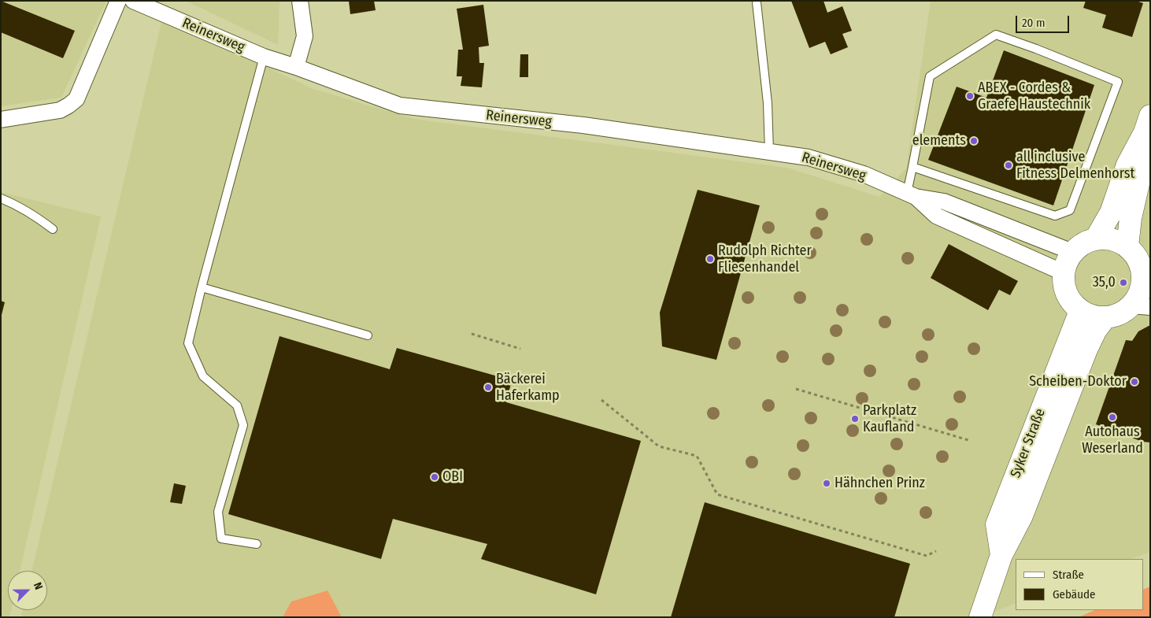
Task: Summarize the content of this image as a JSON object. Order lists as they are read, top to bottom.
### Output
{
  "streets": {
    "main road": ["Syker Straße"],
    "street": ["Reinersweg"]
  },
  "crossings": [
    ["Reinersweg", "Syker Straße"]
  ],
  "places": [
    "ABEX - Cordes & Graefe Haustechnik",
    "elements",
    "all inclusive Fitness Delmenhorst",
    "Rudolph Richter Fliesenhandel",
    "35,0",
    "Scheiben-Doktor",
    "Bäckerei Haferkamp",
    "Autohaus Weserland",
    "Parkplatz Kaufland",
    "OBI",
    "Hähnchen Prinz"
  ],
  "legend": ["Straße", "Gebäude"],
  "scale_bar": "20 m",
  "north": "top right"
}
